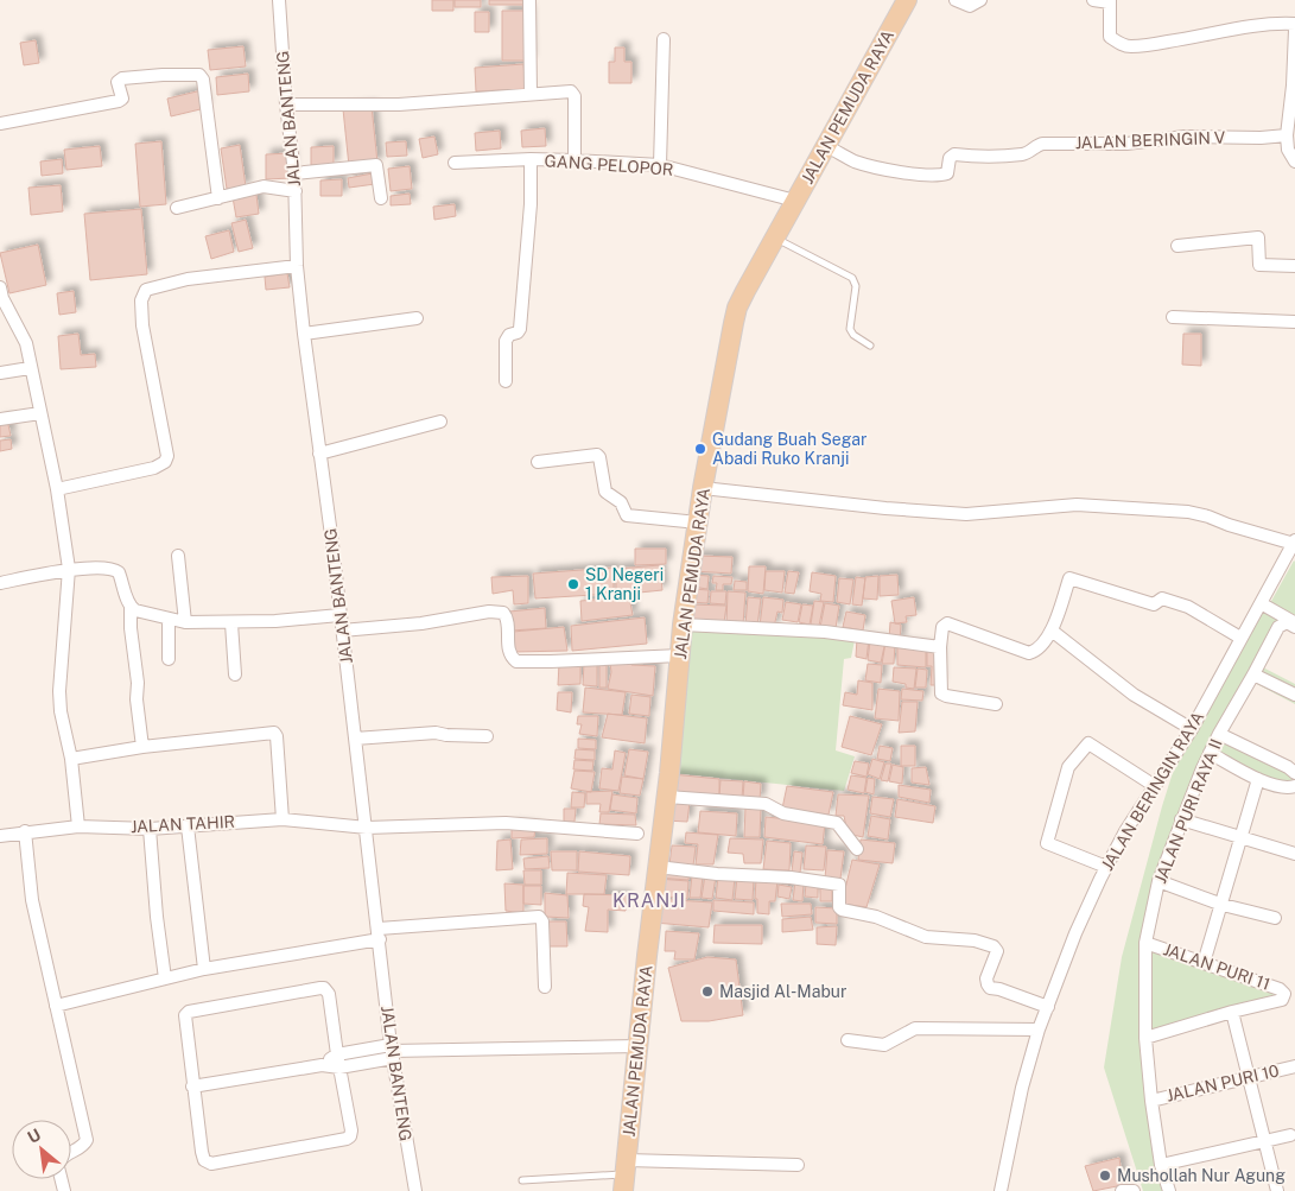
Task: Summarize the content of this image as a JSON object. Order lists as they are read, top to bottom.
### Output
{
  "streets": {
    "main road": ["JALAN PEMUDA RAYA"],
    "street": [
      "JALAN BANTENG",
      "JALAN BERINGIN V",
      "GANG PELOPOR",
      "JALAN BERINGIN RAYA",
      "JALAN PURI RAYA II",
      "JALAN TAHIR",
      "JALAN PURI 11",
      "JALAN PURI 10"
    ]
  },
  "crossings": [
    ["JALAN PEMUDA RAYA", "JALAN BERINGIN V"],
    ["JALAN PEMUDA RAYA", "GANG PELOPOR"],
    ["JALAN BANTENG", "JALAN TAHIR"],
    ["JALAN PURI RAYA II", "JALAN PURI 11"],
    ["JALAN PURI RAYA II", "JALAN PURI 10"]
  ],
  "districts": ["KRANJI"],
  "places": [
    "Gudang Buah Segar Abadi Ruko Kranji",
    "SD Negeri 1 Kranji",
    "Masjid Al-Mabur",
    "Mushollah Nur Agung"
  ],
  "north": "top left"
}
